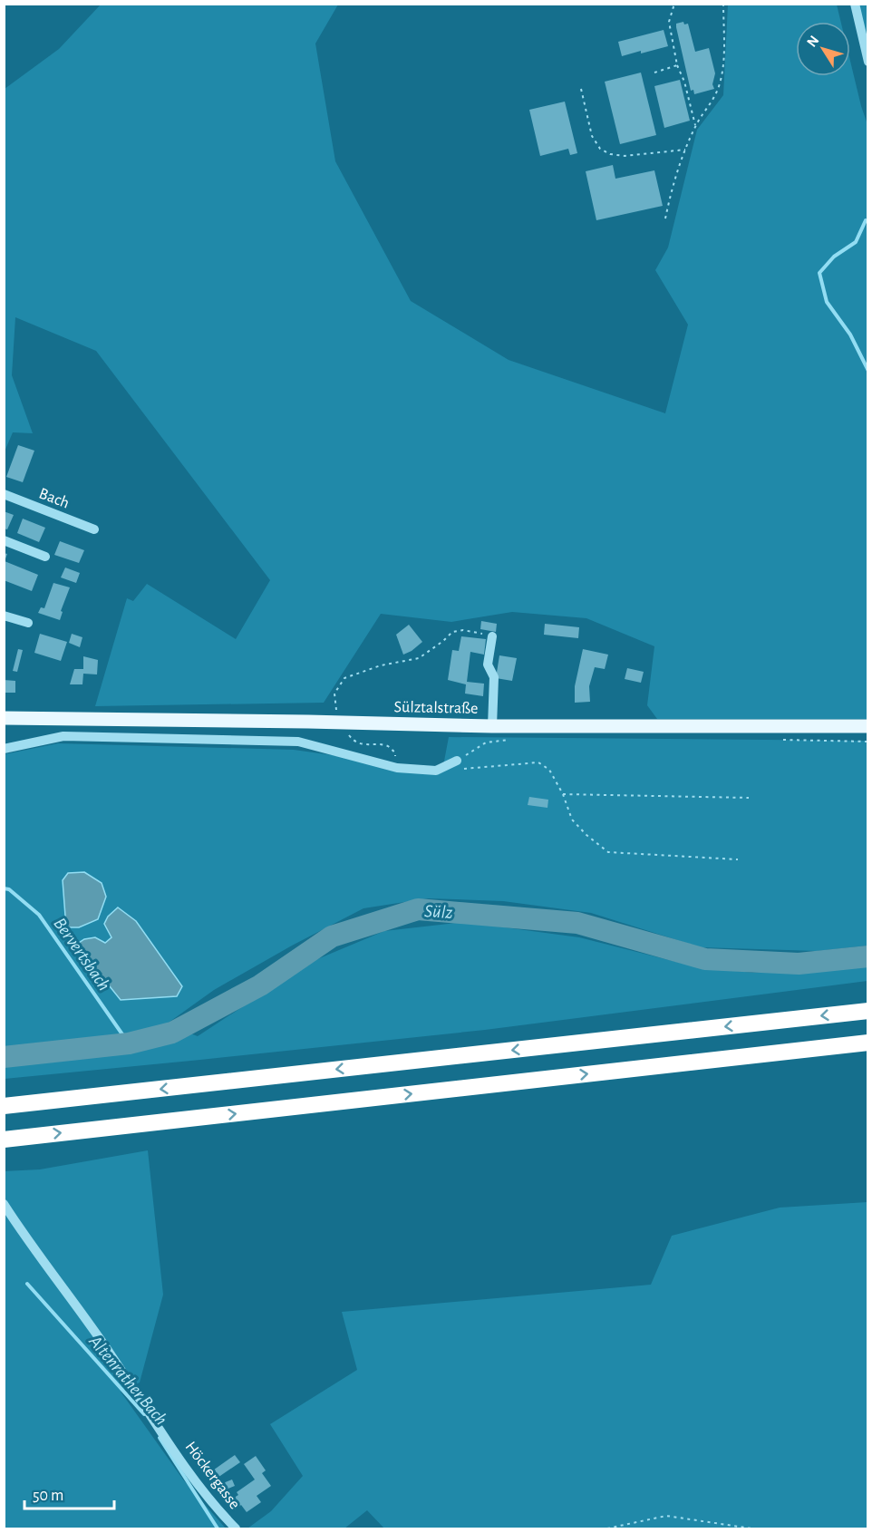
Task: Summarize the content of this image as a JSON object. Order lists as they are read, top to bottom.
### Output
{
  "streets": {
    "main road": ["Sülztalstraße"],
    "street": ["Bach", "Höckergasse"]
  },
  "water": ["Sülz", "Bervertsbach", "Altenrather Bach"],
  "scale_bar": "50 m",
  "north": "top left"
}
